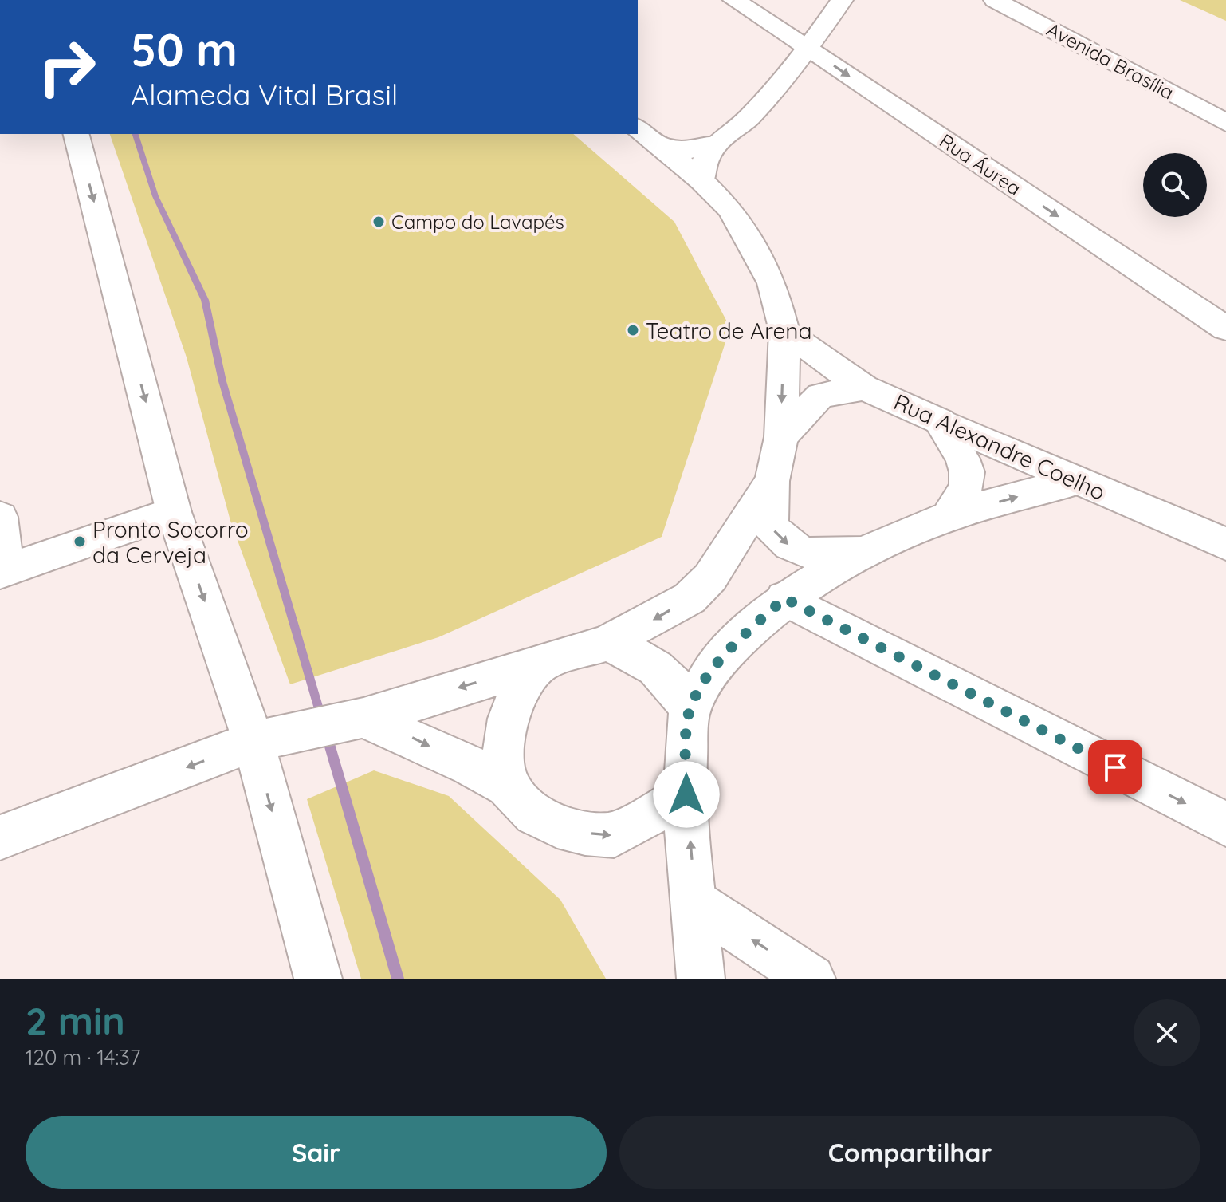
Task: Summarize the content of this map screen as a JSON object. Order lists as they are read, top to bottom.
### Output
{
  "streets": {
    "main road": ["Avenida Brasília", "Rua Áurea", "Rua Alexandre Coelho"]
  },
  "one_way": ["Rua Áurea"],
  "places": ["Campo do Lavapés", "Teatro de Arena", "Pronto Socorro da Cerveja"],
  "page": {
    "turn": ["50 m", "Alameda Vital Brasil"],
    "heading": ["2 min", "120 m · 14:37"],
    "buttons": ["Sair", "Compartilhar"]
  }
}
